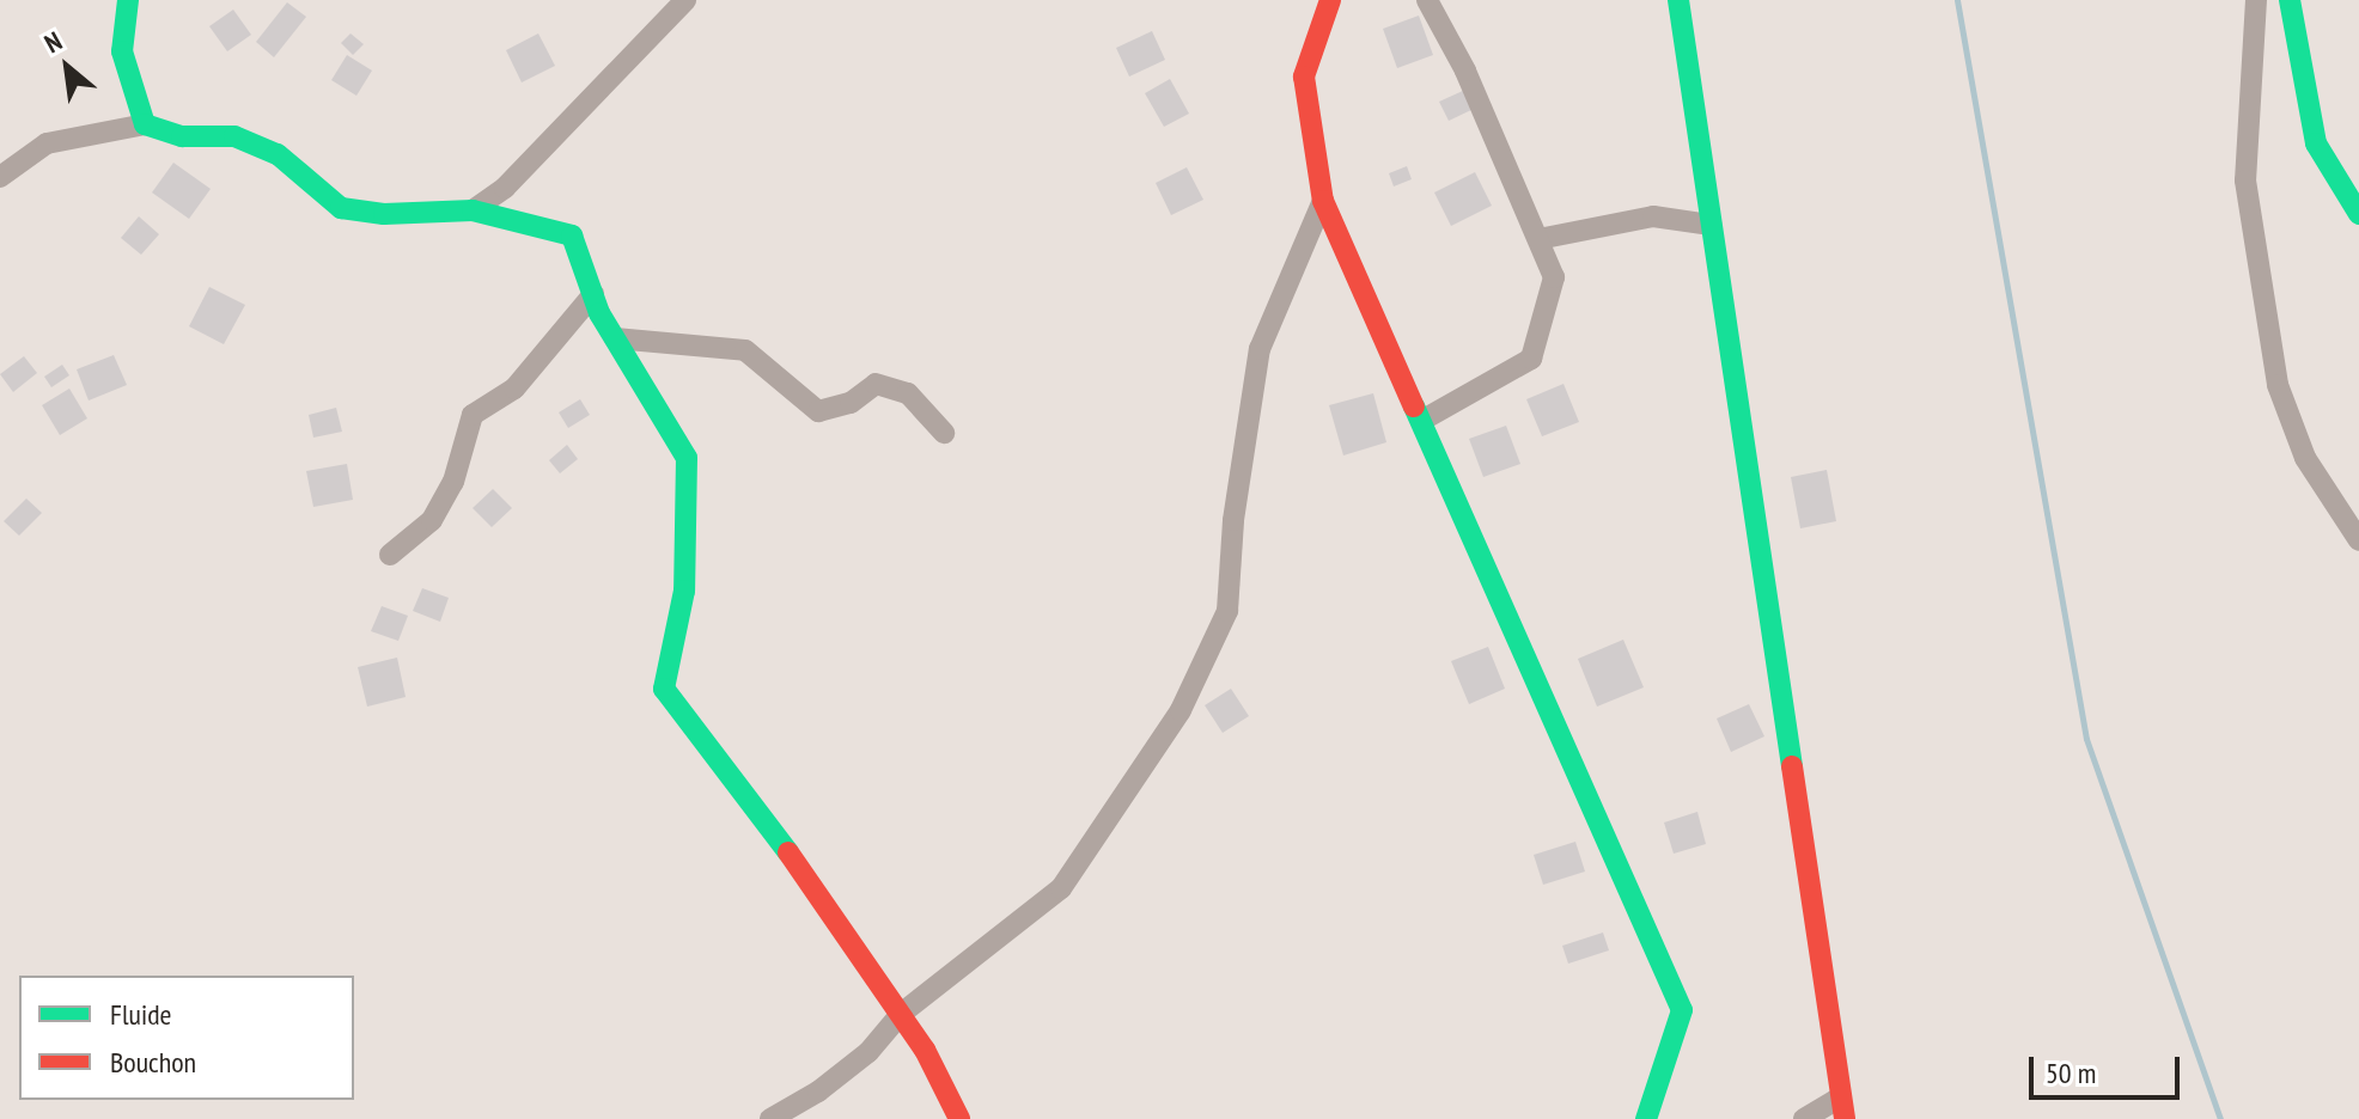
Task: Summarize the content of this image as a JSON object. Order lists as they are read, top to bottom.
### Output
{
  "legend": ["Fluide", "Bouchon"],
  "scale_bar": "50 m",
  "north": "top left"
}
